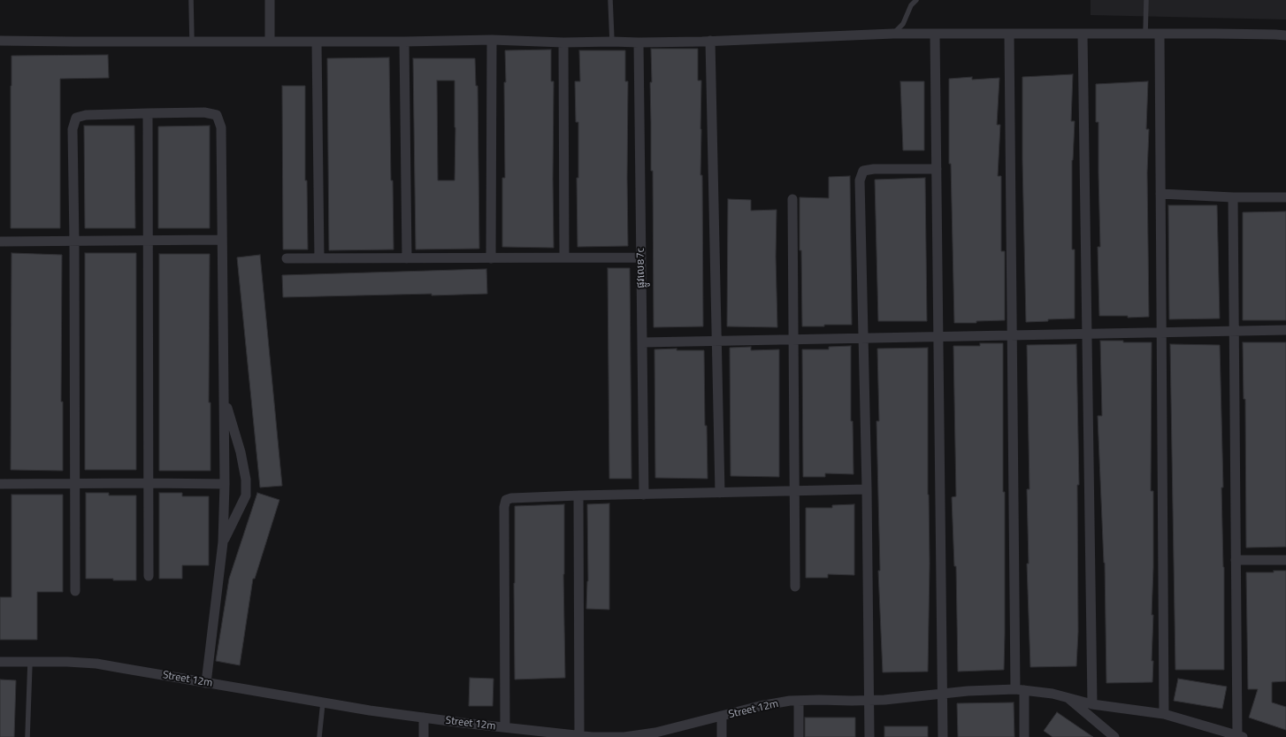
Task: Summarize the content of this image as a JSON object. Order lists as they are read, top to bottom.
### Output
{
  "streets": {
    "street": ["ផ្លូវលេខ7c", "Street 12m"]
  }
}
